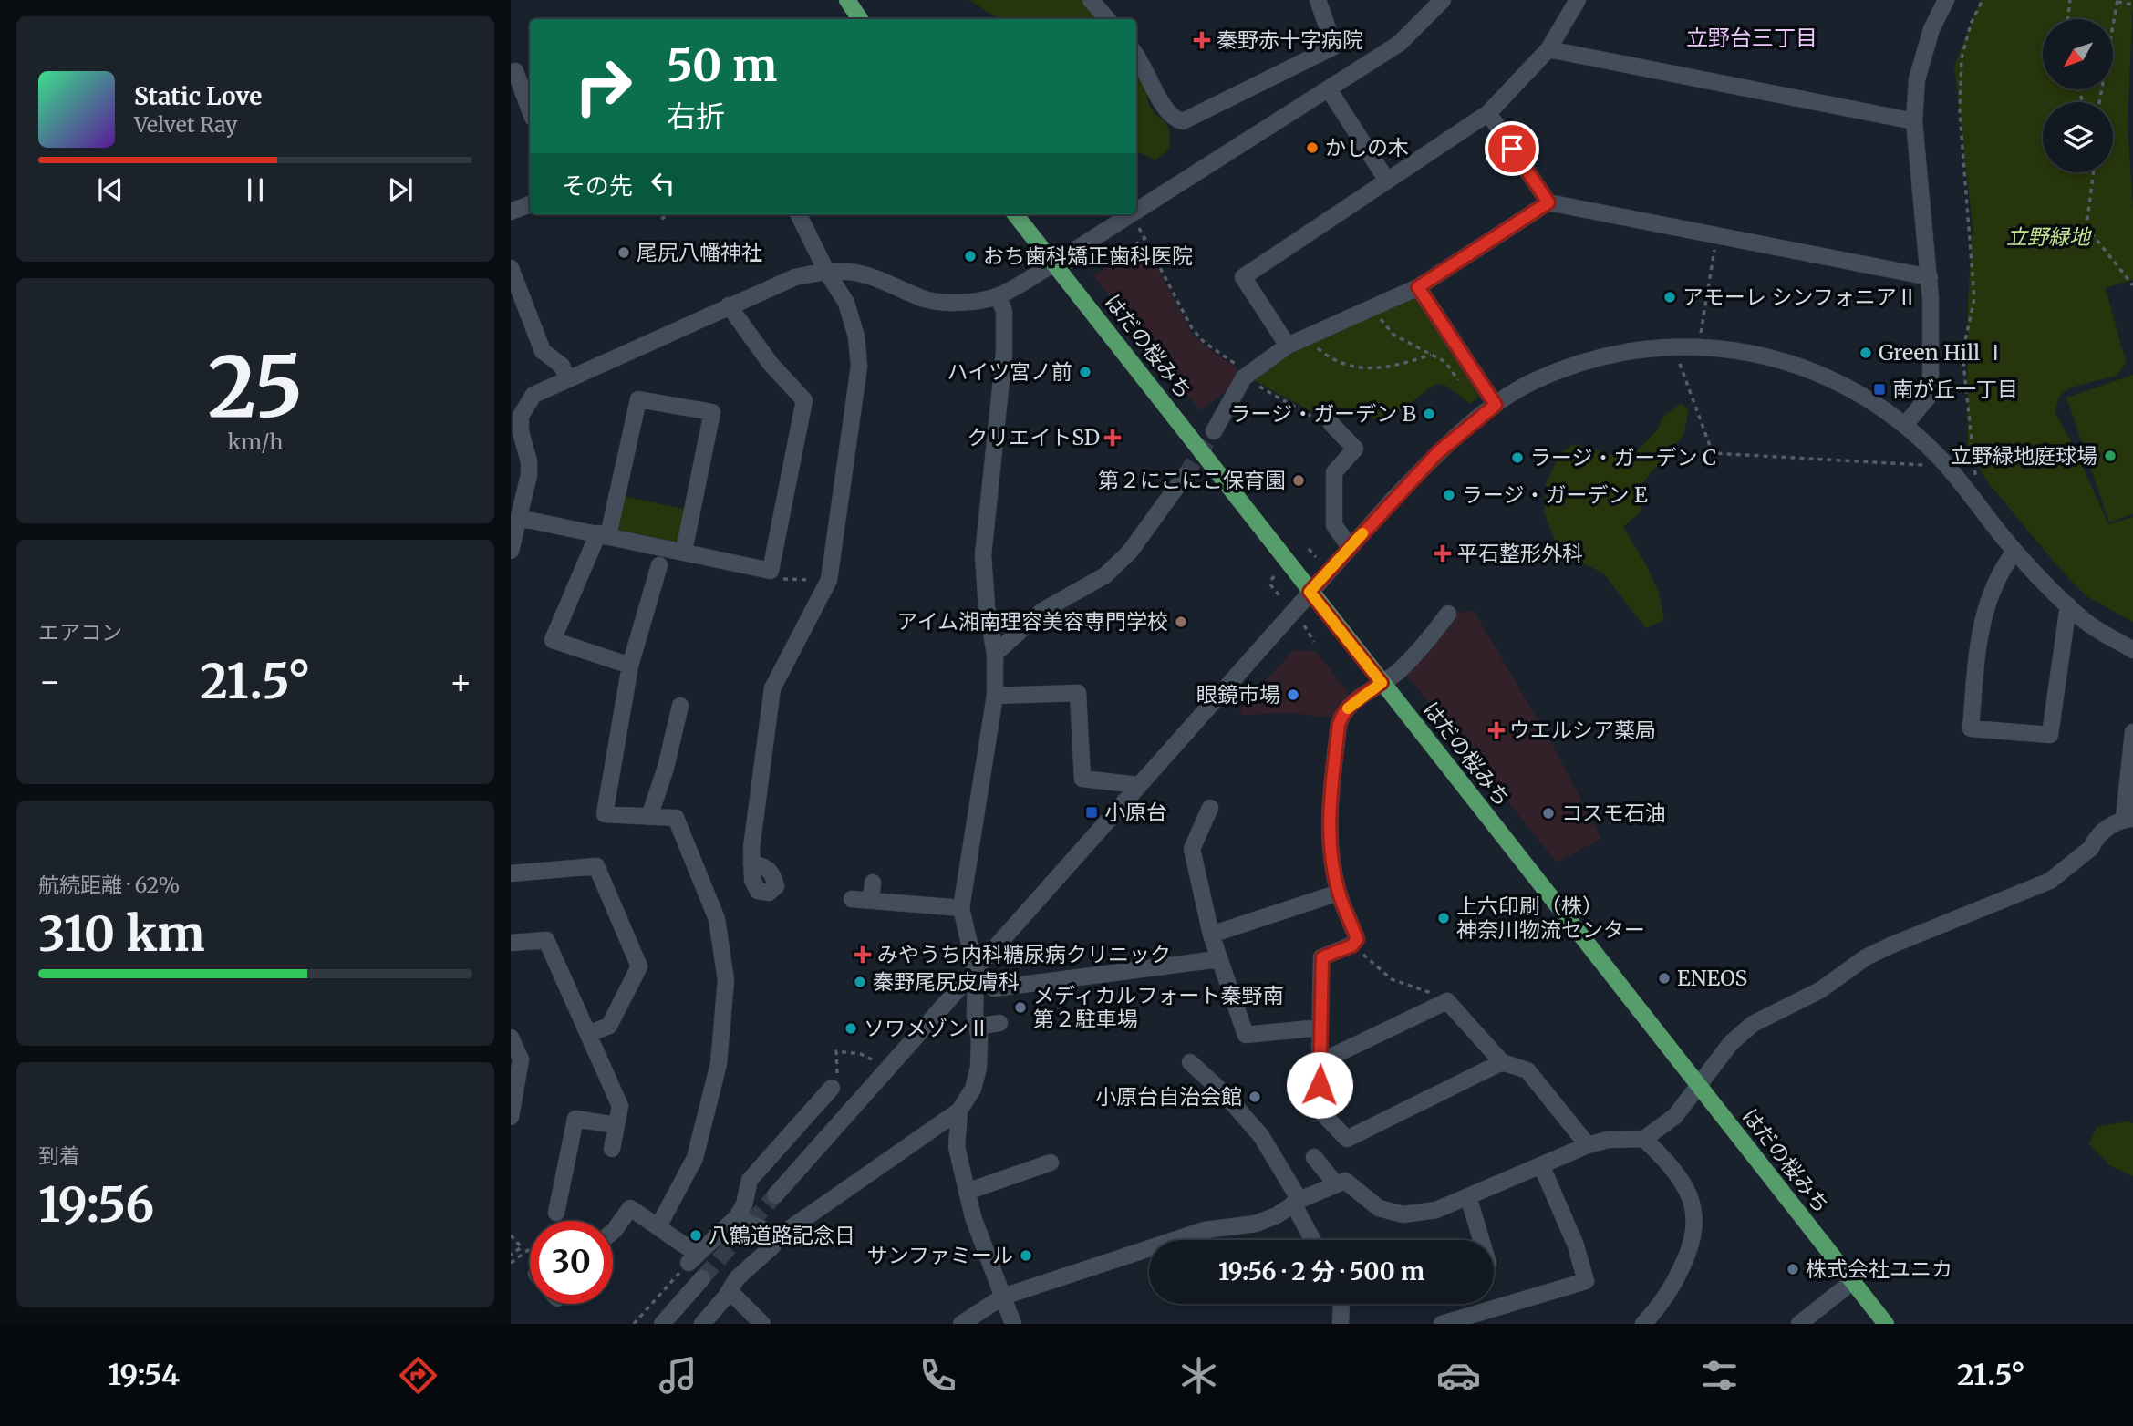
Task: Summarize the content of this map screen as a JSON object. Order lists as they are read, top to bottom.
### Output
{
  "streets": {
    "main road": ["はだの桜みち"]
  },
  "districts": ["立野台三丁目"],
  "parks": ["立野緑地"],
  "places": {
    "health": [
      "秦野赤十字病院",
      "クリエイトSD",
      "平石整形外科",
      "ウエルシア薬局",
      "みやうち内科糖尿病クリニック"
    ],
    "other": [
      "かしの木",
      "尾尻八幡神社",
      "おち歯科矯正歯科医院",
      "アモーレ シンフォニアⅡ",
      "Green Hill Ⅰ",
      "ハイツ宮ノ前",
      "ラージ・ガーデン B",
      "立野緑地庭球場",
      "ラージ・ガーデン C",
      "第２にこにこ保育園",
      "ラージ・ガーデン E",
      "アイム湘南理容美容専門学校",
      "眼鏡市場",
      "コスモ石油",
      "上六印刷（株） 神奈川物流センター",
      "ENEOS",
      "秦野尾尻皮膚科",
      "メディカルフォート秦野南 第２駐車場",
      "ソワメゾンⅡ",
      "小原台自治会館",
      "八鶴道路記念日",
      "サンファミール",
      "株式会社ユニカ"
    ],
    "transit": ["南が丘一丁目", "小原台"]
  },
  "north": "bottom left",
  "page": {
    "turn": ["50 m", "右折"],
    "song": ["Static Love", "Velvet Ray"],
    "then": "その先",
    "tile": [
      ["25", "km/h"],
      "エアコン",
      ["航続距離 · 62%", "310 km"],
      ["到着", "19:56"]
    ],
    "heat": ["−", "21.5°", "+"],
    "limit": "30",
    "trip": "19:56 · 2 分 · 500 m",
    "tabs": ["19:54", "21.5°"]
  }
}
